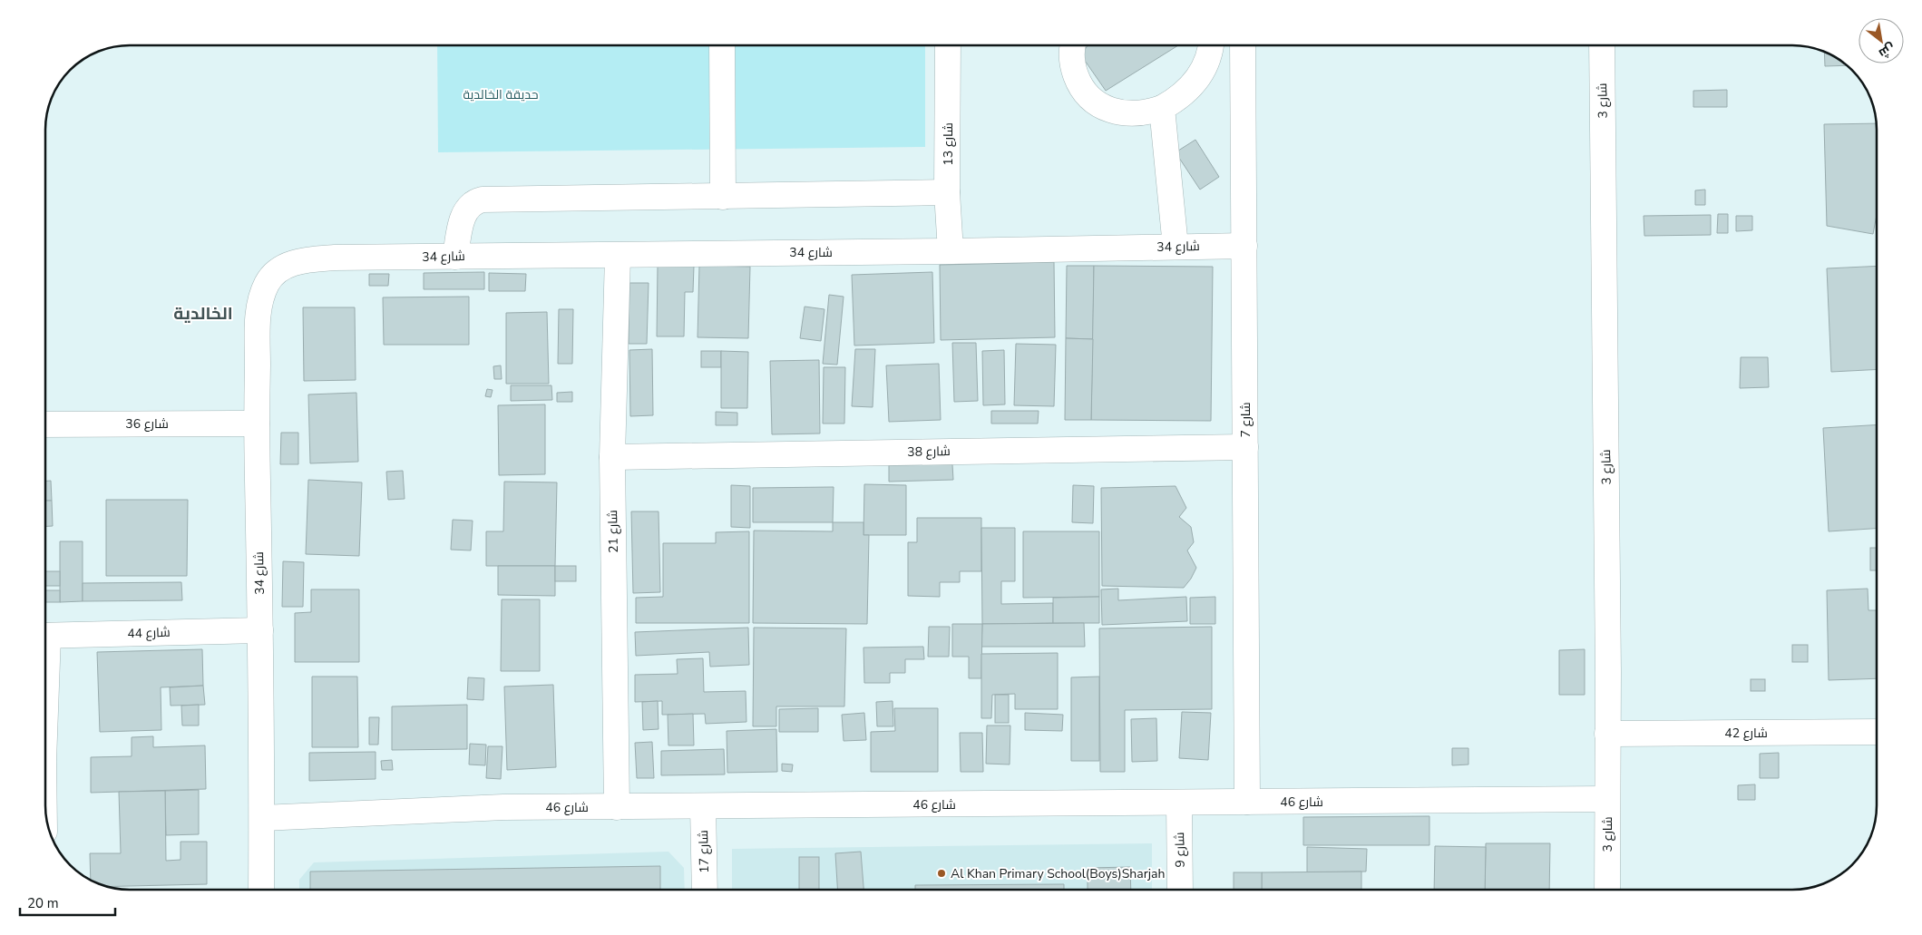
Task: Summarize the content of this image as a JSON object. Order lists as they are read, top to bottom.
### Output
{
  "streets": {
    "street": [
      "شارع 3",
      "شارع 13",
      "شارع 34",
      "شارع 7",
      "شارع 36",
      "شارع 38",
      "شارع 21",
      "شارع 44",
      "شارع 42",
      "شارع 46",
      "شارع 9",
      "شارع 17"
    ]
  },
  "crossings": [
    ["شارع 3", "شارع 42"],
    ["شارع 3", "شارع 46"],
    ["شارع 13", "شارع 34"],
    ["شارع 34", "شارع 7"],
    ["شارع 34", "شارع 36"],
    ["شارع 34", "شارع 21"],
    ["شارع 34", "شارع 44"],
    ["شارع 34", "شارع 46"],
    ["شارع 7", "شارع 38"],
    ["شارع 7", "شارع 46"],
    ["شارع 38", "شارع 21"],
    ["شارع 21", "شارع 46"],
    ["شارع 46", "شارع 9"],
    ["شارع 46", "شارع 17"]
  ],
  "districts": ["الخالدية"],
  "parks": ["حديقة الخالدية"],
  "places": ["Al Khan Primary School(Boys)Sharjah"],
  "scale_bar": "20 m",
  "north": "bottom right"
}
